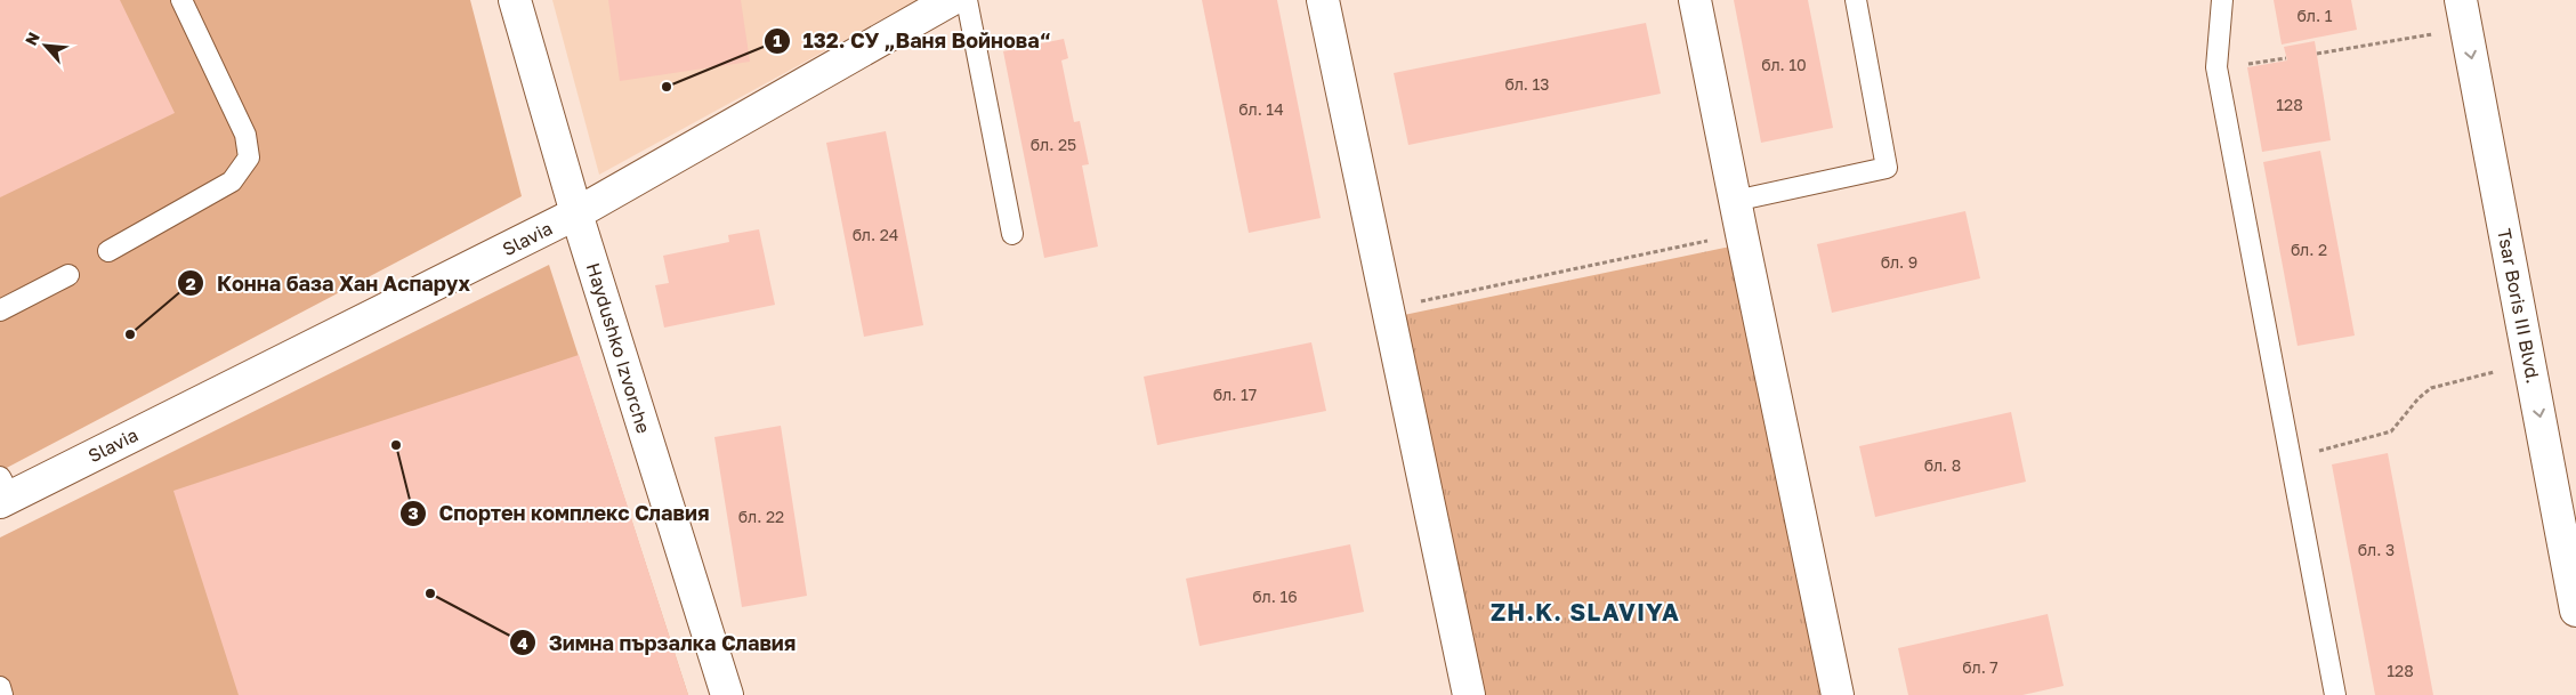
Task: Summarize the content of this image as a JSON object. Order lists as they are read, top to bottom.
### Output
{
  "streets": {
    "street": ["Slavia", "Tsar Boris III Blvd.", "Haydushko Izvorche"]
  },
  "crossings": [
    ["Slavia", "Haydushko Izvorche"]
  ],
  "one_way": ["Tsar Boris III Blvd."],
  "districts": ["ZH.K. SLAVIYA"],
  "places": [
    "132. СУ „Ваня Войнова“",
    "Конна база Хан Аспарух",
    "Спортен комплекс Славия",
    "Зимна пързалка Славия"
  ],
  "house_numbers": [
    "бл. 1",
    "бл. 10",
    "бл. 13",
    "128",
    "бл. 14",
    "бл. 25",
    "бл. 24",
    "бл. 2",
    "бл. 9",
    "бл. 17",
    "бл. 8",
    "бл. 22",
    "бл. 3",
    "бл. 16",
    "бл. 7",
    "128"
  ],
  "north": "top left"
}
